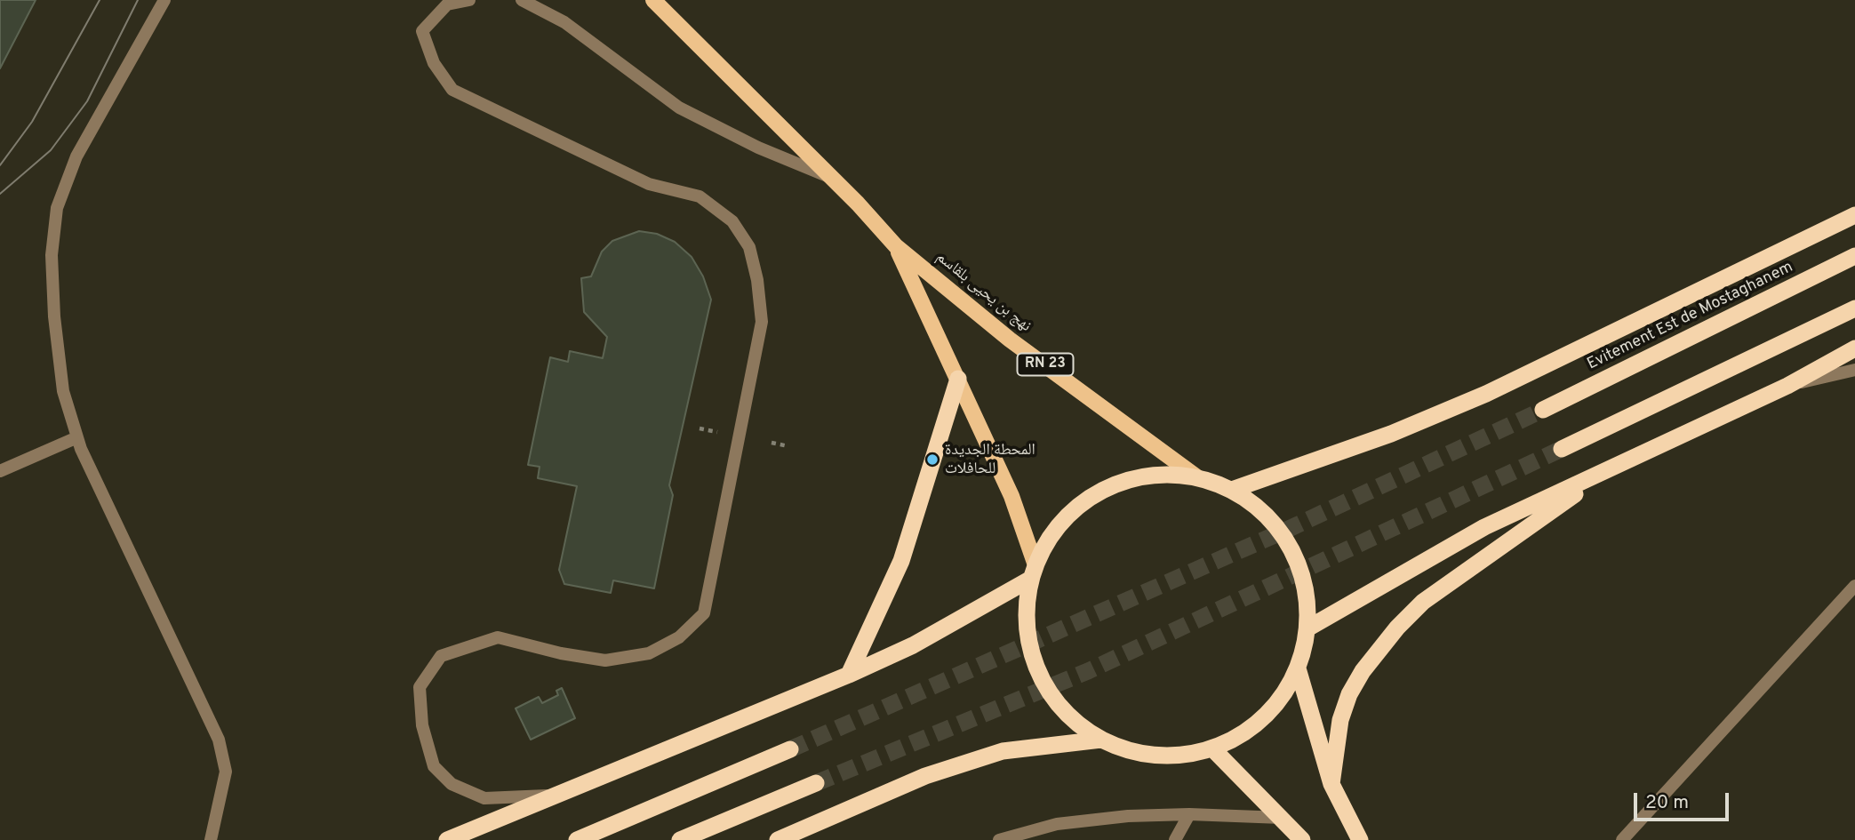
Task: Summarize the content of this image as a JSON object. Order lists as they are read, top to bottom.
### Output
{
  "streets": {
    "highway": ["Evitement Est de Mostaghanem"],
    "main road": ["نهج بن يحيى بلقاسم", "RN 23"]
  },
  "places": ["المحطة الجديدة للحافلات"],
  "scale_bar": "20 m"
}
